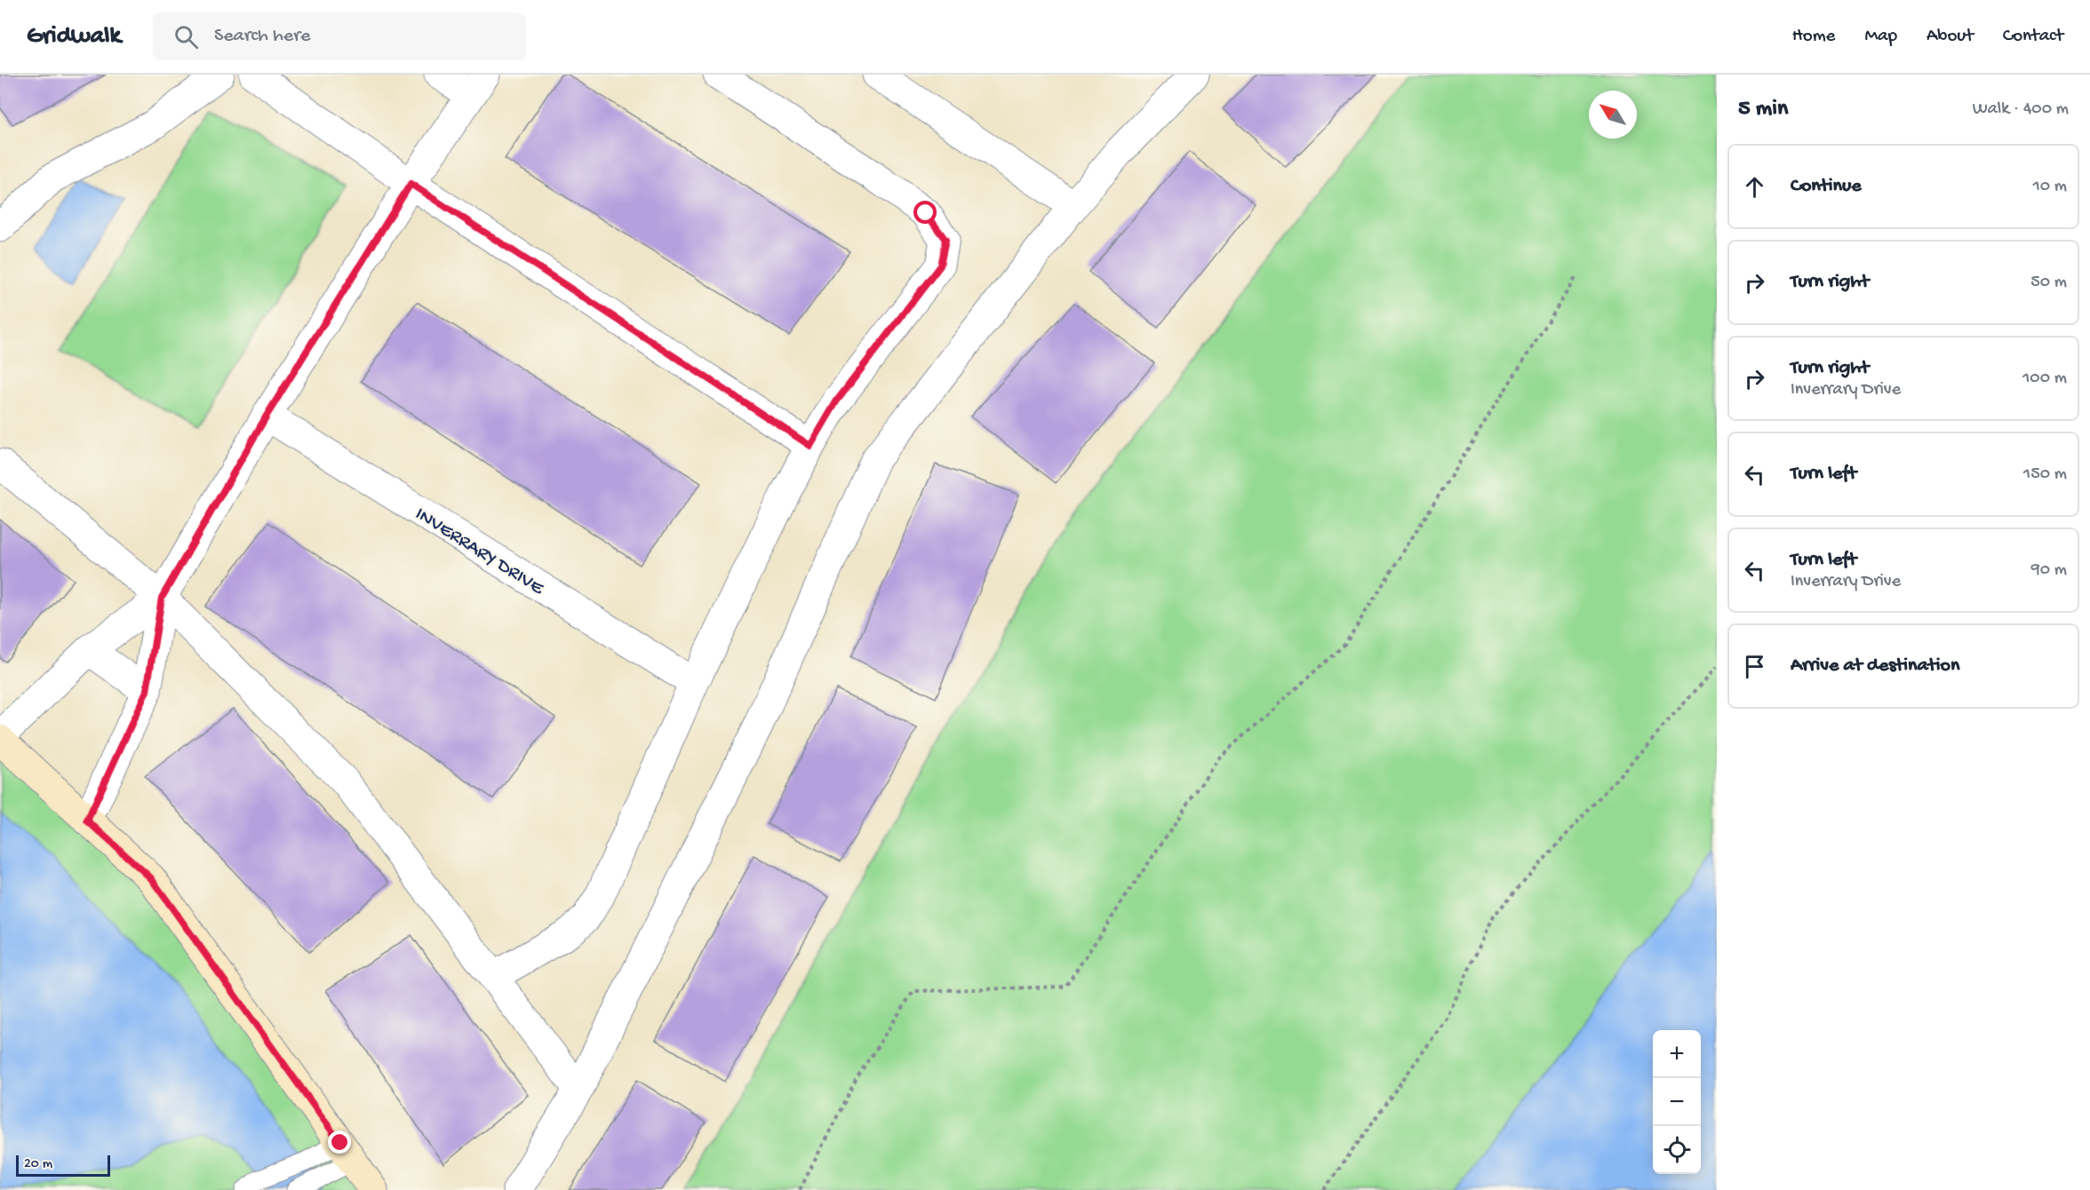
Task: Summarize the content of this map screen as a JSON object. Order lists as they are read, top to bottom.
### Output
{
  "streets": {
    "street": ["INVERRARY DRIVE"]
  },
  "scale_bar": "20 m",
  "north": "top left",
  "page": {
    "header": "Gridwalk",
    "search": "Search here",
    "nav": [
      "Home",
      "Map",
      "About",
      "Contact"
    ],
    "heading": ["5 min", "Walk · 400 m"],
    "list": [
      ["Continue", "10 m"],
      ["Turn right", "50 m"],
      ["Turn right", "Inverrary Drive", "100 m"],
      ["Turn left", "150 m"],
      ["Turn left", "Inverrary Drive", "90 m"],
      "Arrive at destination"
    ],
    "map_buttons": ["+", "−"],
    "scale": "20 m"
  }
}
